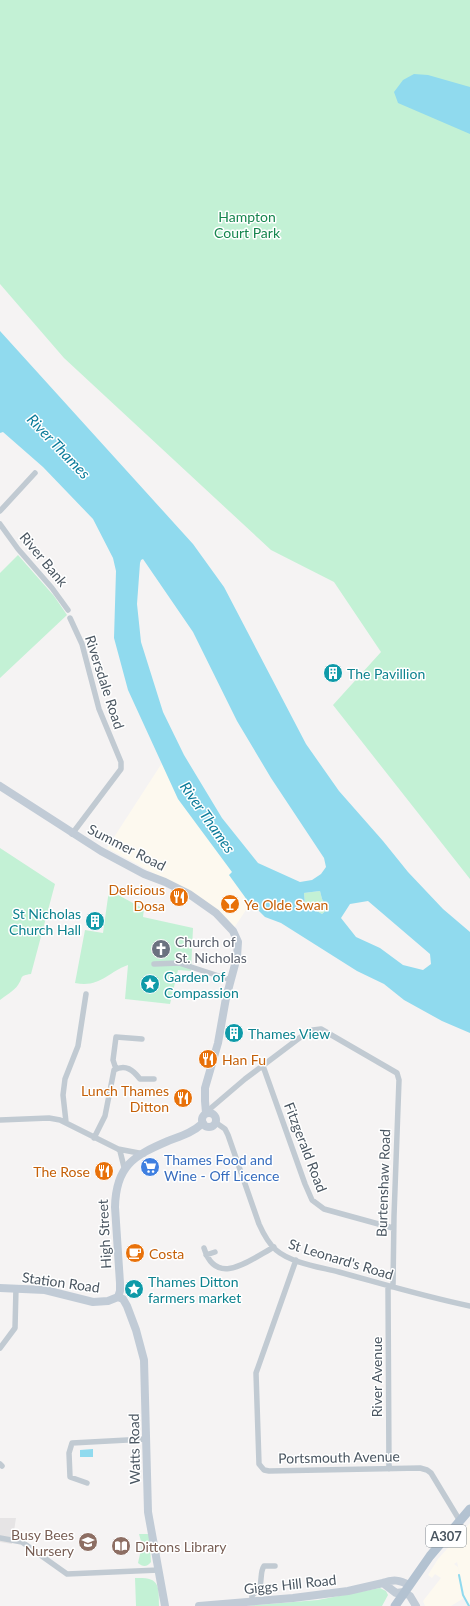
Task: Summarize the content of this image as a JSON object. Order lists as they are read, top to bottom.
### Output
{
  "streets": {
    "main road": ["A307"],
    "street": [
      "River Bank",
      "Riversdale Road",
      "Summer Road",
      "Fitzgerald Road",
      "Burtenshaw Road",
      "High Street",
      "St Leonard's Road",
      "Station Road",
      "River Avenue",
      "Watts Road",
      "Portsmouth Avenue",
      "Giggs Hill Road"
    ]
  },
  "crossings": [
    ["Riversdale Road", "Summer Road"],
    ["Fitzgerald Road", "Burtenshaw Road"],
    ["Burtenshaw Road", "St Leonard's Road"],
    ["Burtenshaw Road", "River Avenue"],
    ["High Street", "Station Road"],
    ["High Street", "Watts Road"],
    ["St Leonard's Road", "River Avenue"],
    ["St Leonard's Road", "Portsmouth Avenue"],
    ["Station Road", "Watts Road"],
    ["River Avenue", "Portsmouth Avenue"],
    ["Portsmouth Avenue", "A307"],
    ["A307", "Giggs Hill Road"]
  ],
  "water": ["River Thames"],
  "parks": ["Hampton Court Park"],
  "places": {
    "building": ["The Pavillion", "St Nicholas Church Hall", "Thames View"],
    "restaurant": [
      "Delicious Dosa",
      "Han Fu",
      "Lunch Thames Ditton",
      "The Rose"
    ],
    "bar": ["Ye Olde Swan"],
    "church": ["Church of St. Nicholas"],
    "place": ["Garden of Compassion", "Thames Ditton farmers market"],
    "supermarket": ["Thames Food and Wine - Off Licence"],
    "cafe": ["Costa"],
    "school or university": ["Busy Bees Nursery"],
    "library": ["Dittons Library"]
  }
}
